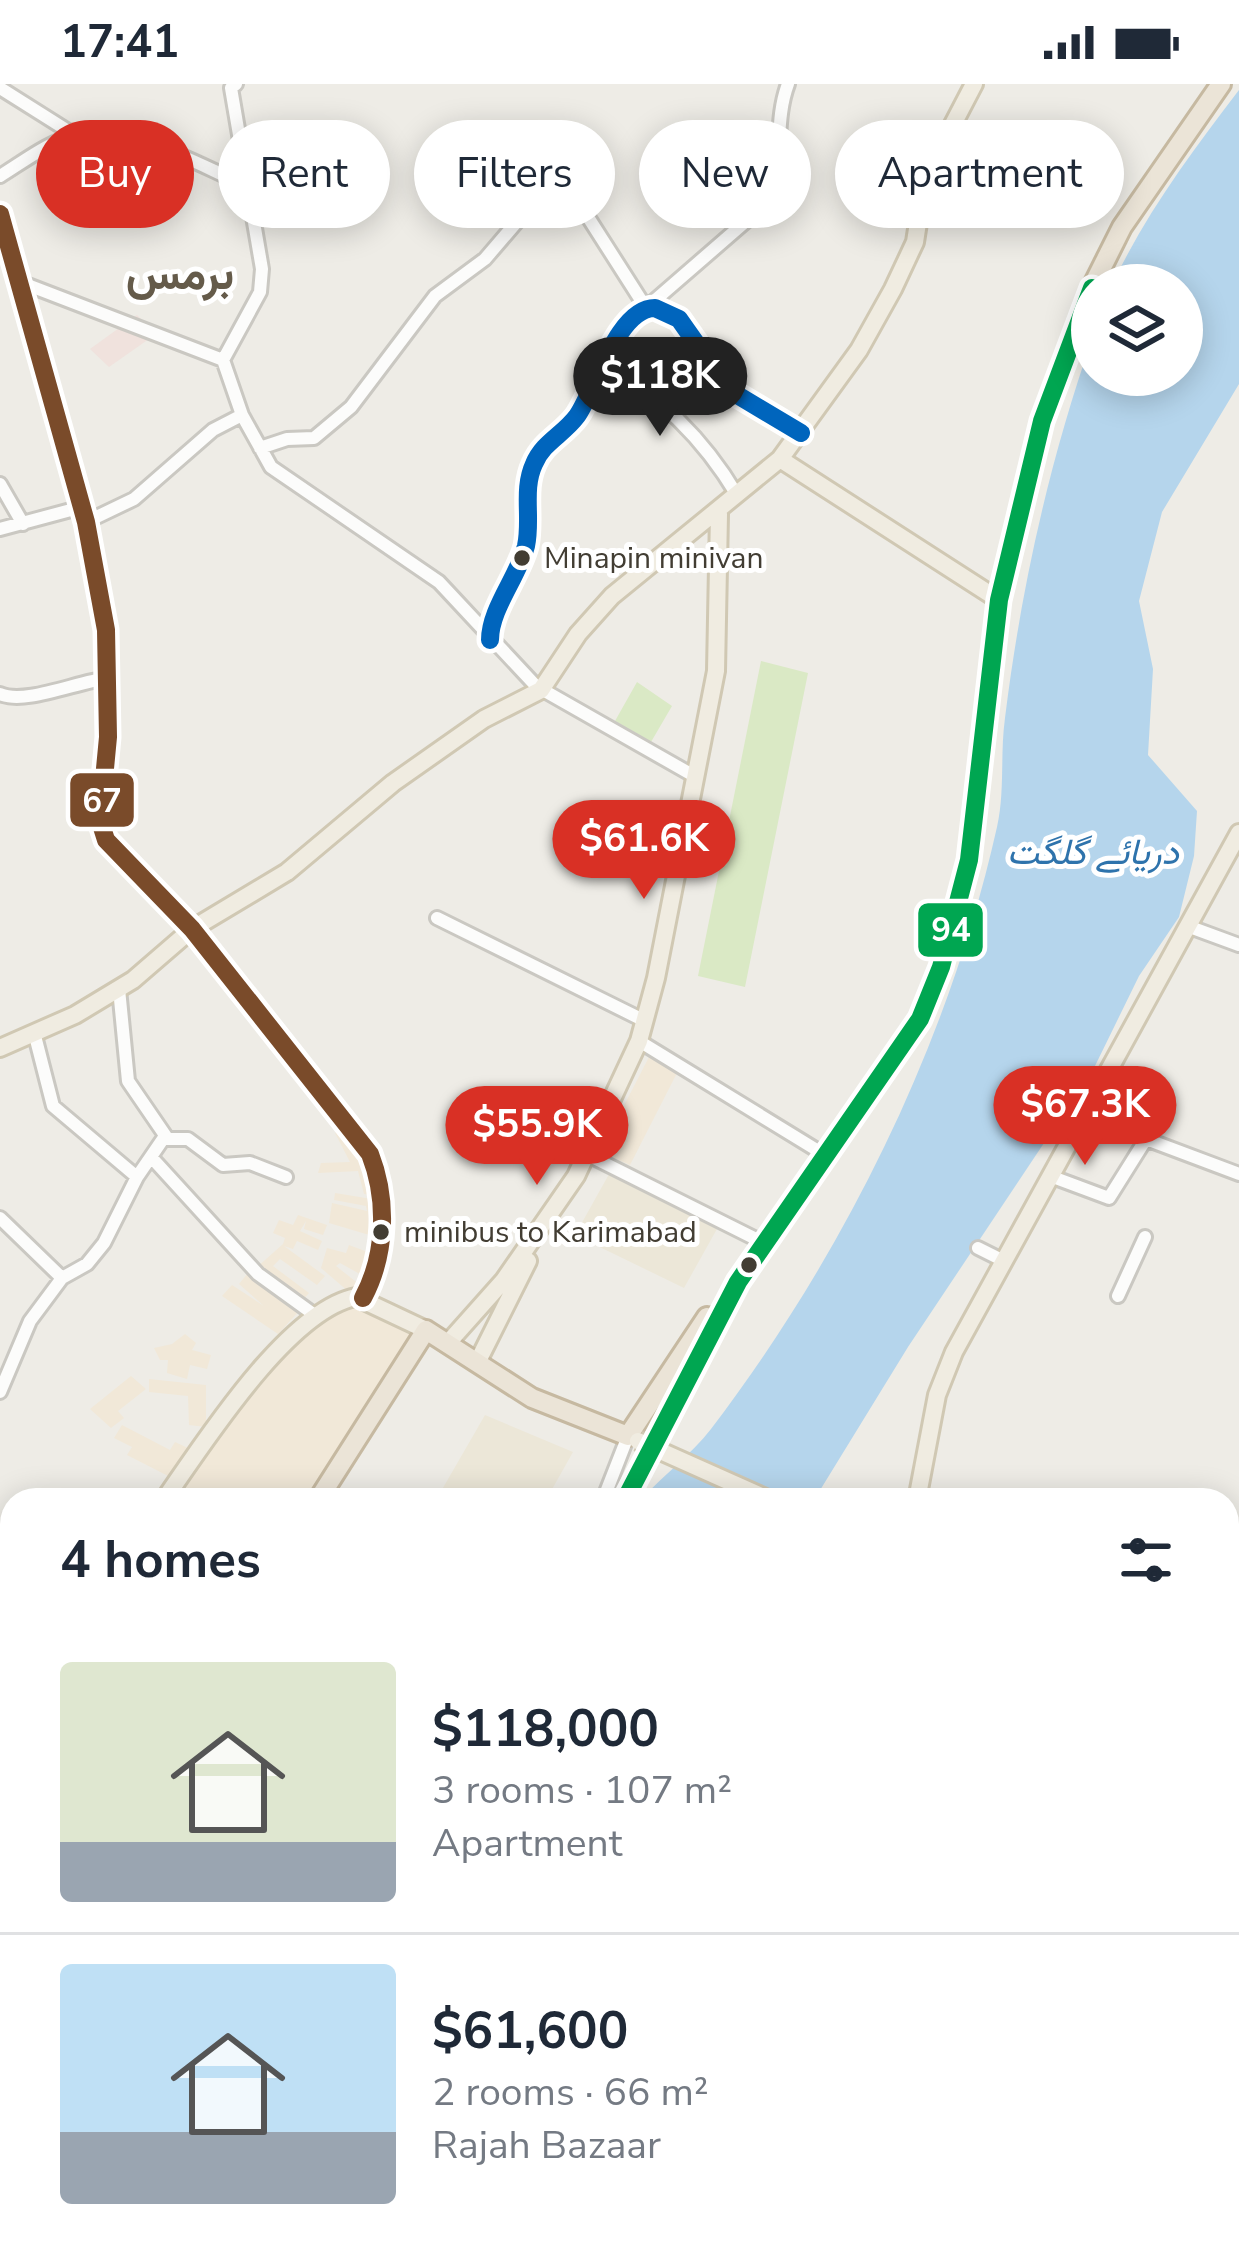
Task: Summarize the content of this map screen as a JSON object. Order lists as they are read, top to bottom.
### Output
{
  "districts": ["برمس"],
  "water": ["دریائے گلگت"],
  "places": ["Minapin minivan", "minibus to Karimabad"],
  "lines": ["transit line 67", "transit line 94"],
  "page": {
    "status": "17:41",
    "chip": [
      "Buy",
      "Rent",
      "Filters",
      "New",
      "Apartment"
    ],
    "price": [
      "$118K",
      "$61.6K",
      "$67.3K",
      "$55.9K"
    ],
    "heading": "4 homes",
    "list": [
      {
        "name": "$118,000",
        "note": "3 rooms · 107 m² · Apartment"
      },
      {
        "name": "$61,600",
        "note": "2 rooms · 66 m² · Rajah Bazaar"
      }
    ]
  }
}
